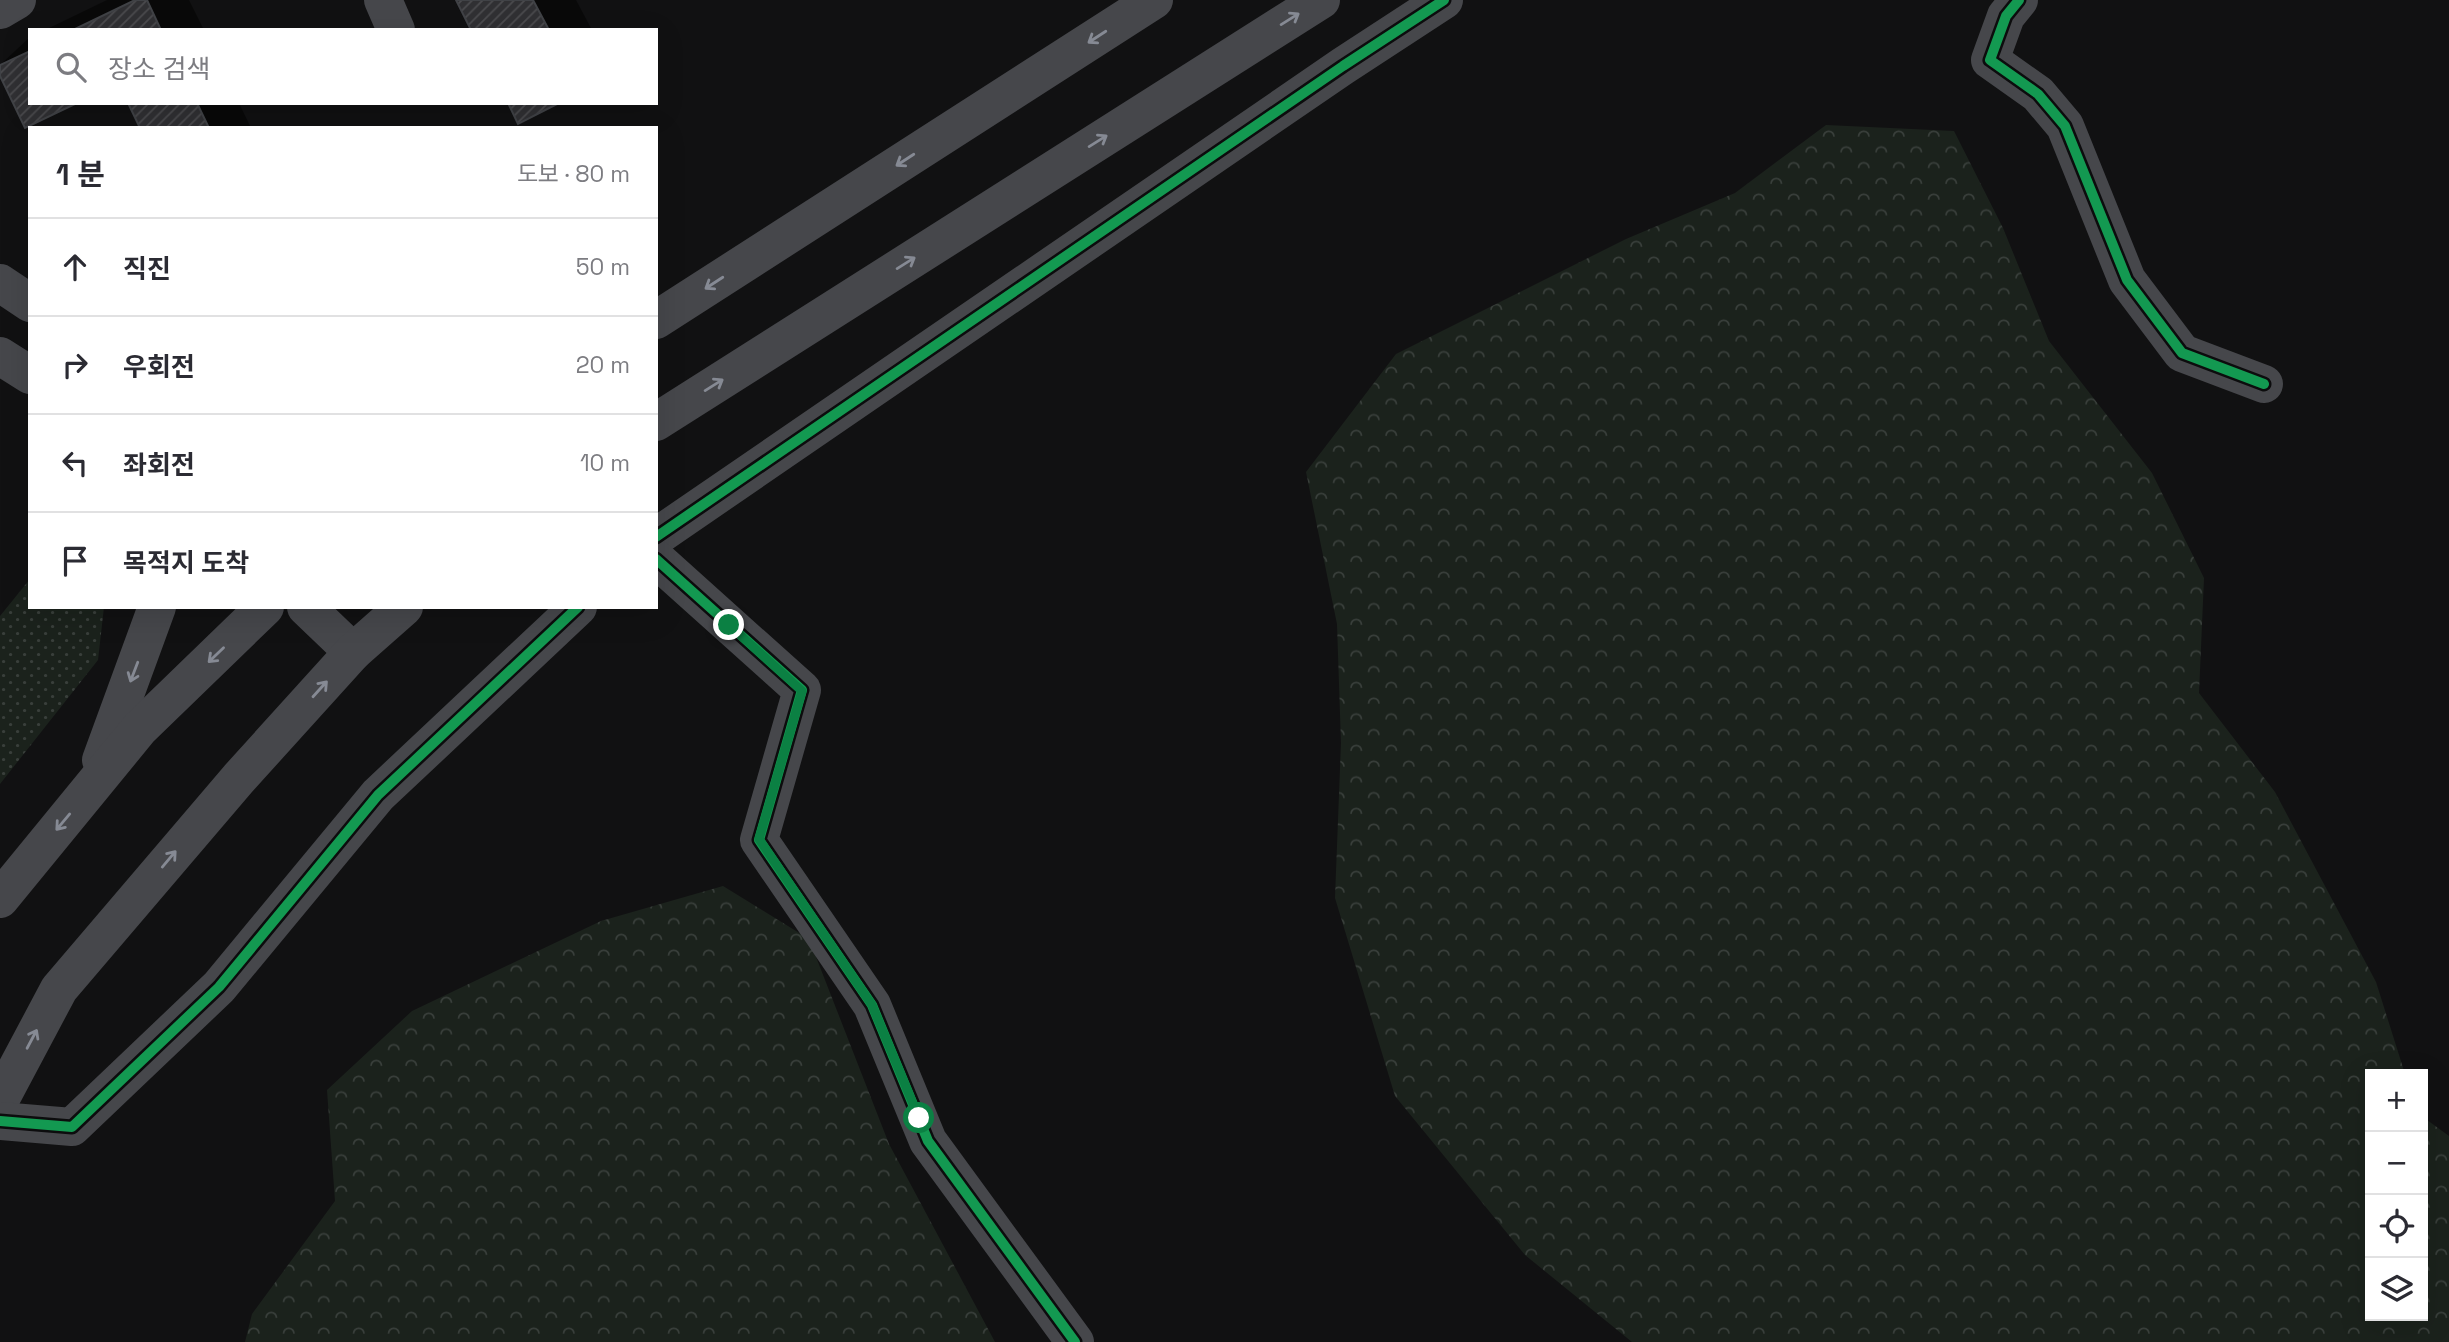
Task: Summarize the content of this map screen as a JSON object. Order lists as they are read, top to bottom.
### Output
{
  "page": {
    "search": "장소 검색",
    "heading": ["1 분", "도보 · 80 m"],
    "list": [
      ["직진", "50 m"],
      ["우회전", "20 m"],
      ["좌회전", "10 m"],
      "목적지 도착"
    ],
    "map_buttons": ["+", "−"]
  }
}
